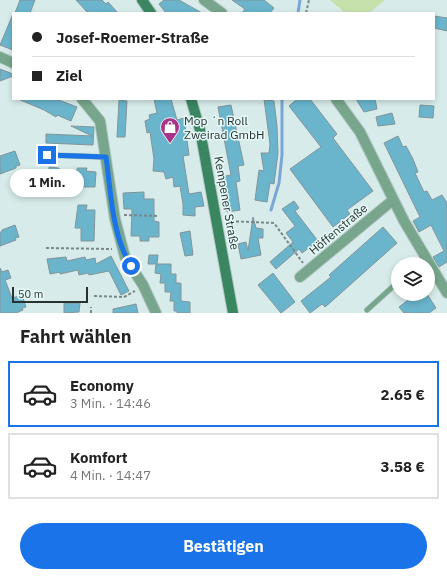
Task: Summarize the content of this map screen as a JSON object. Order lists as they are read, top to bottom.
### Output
{
  "streets": {
    "main road": ["Kempener Straße"],
    "street": ["Höffenstraße"]
  },
  "places": {
    "shop": ["Mop ´n Roll Zweirad GmbH"]
  },
  "scale_bar": "50 m",
  "page": {
    "banner": ["Josef-Roemer-Straße", "Ziel"],
    "bubble": "1 Min.",
    "scale": "50 m",
    "heading": "Fahrt wählen",
    "list": [
      {
        "name": "Economy",
        "note": "3 Min. · 14:46",
        "value": "2.65 €"
      },
      {
        "name": "Komfort",
        "note": "4 Min. · 14:47",
        "value": "3.58 €"
      }
    ],
    "buttons": "Bestätigen"
  }
}
